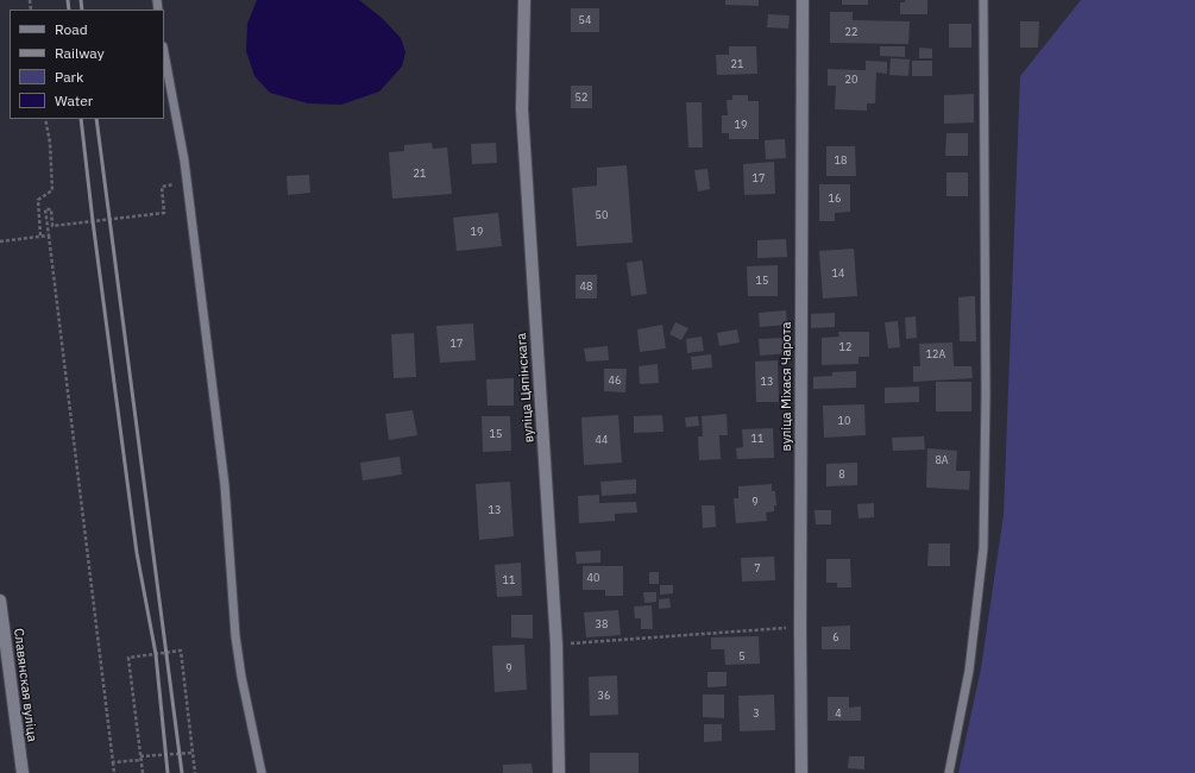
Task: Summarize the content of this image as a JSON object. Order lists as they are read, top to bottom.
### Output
{
  "streets": {
    "street": ["вуліца Міхася Чарота", "вуліца Цяпінскага", "Славянская вуліца"]
  },
  "house_numbers": [
    "54",
    "22",
    "21",
    "20",
    "52",
    "19",
    "18",
    "21",
    "17",
    "16",
    "50",
    "19",
    "14",
    "15",
    "48",
    "17",
    "12",
    "12А",
    "46",
    "13",
    "10",
    "15",
    "11",
    "44",
    "8А",
    "8",
    "9",
    "13",
    "7",
    "40",
    "11",
    "38",
    "6",
    "5",
    "9",
    "36",
    "3",
    "4"
  ],
  "legend": [
    "Road",
    "Railway",
    "Park",
    "Water"
  ]
}
